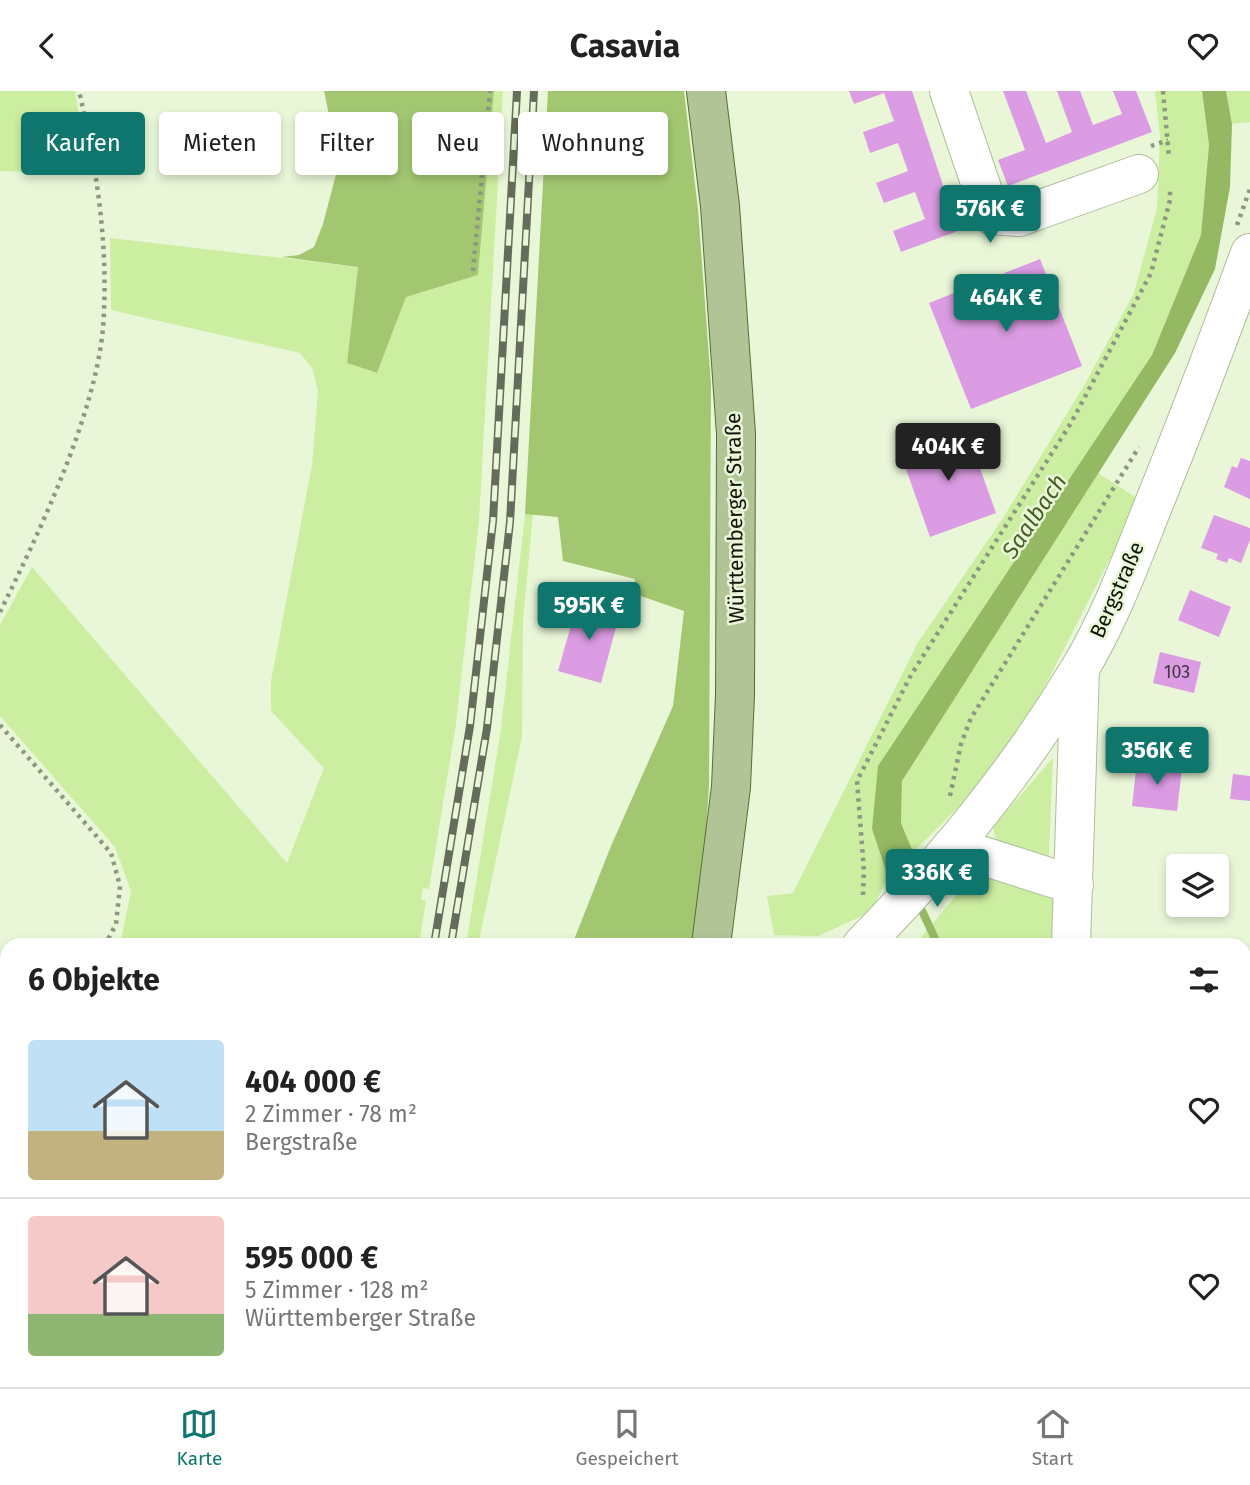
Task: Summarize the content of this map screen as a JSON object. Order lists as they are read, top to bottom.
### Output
{
  "streets": {
    "main road": ["Württemberger Straße"],
    "street": ["Bergstraße"]
  },
  "water": ["Saalbach"],
  "house_numbers": ["103"],
  "page": {
    "header": "Casavia",
    "chip": [
      "Kaufen",
      "Mieten",
      "Filter",
      "Neu",
      "Wohnung"
    ],
    "price": [
      "576K €",
      "464K €",
      "404K €",
      "595K €",
      "356K €",
      "336K €"
    ],
    "heading": "6 Objekte",
    "list": [
      {
        "name": "404 000 €",
        "note": "2 Zimmer · 78 m² · Bergstraße"
      },
      {
        "name": "595 000 €",
        "note": "5 Zimmer · 128 m² · Württemberger Straße"
      }
    ],
    "tabs": ["Karte", "Gespeichert", "Start"]
  }
}
